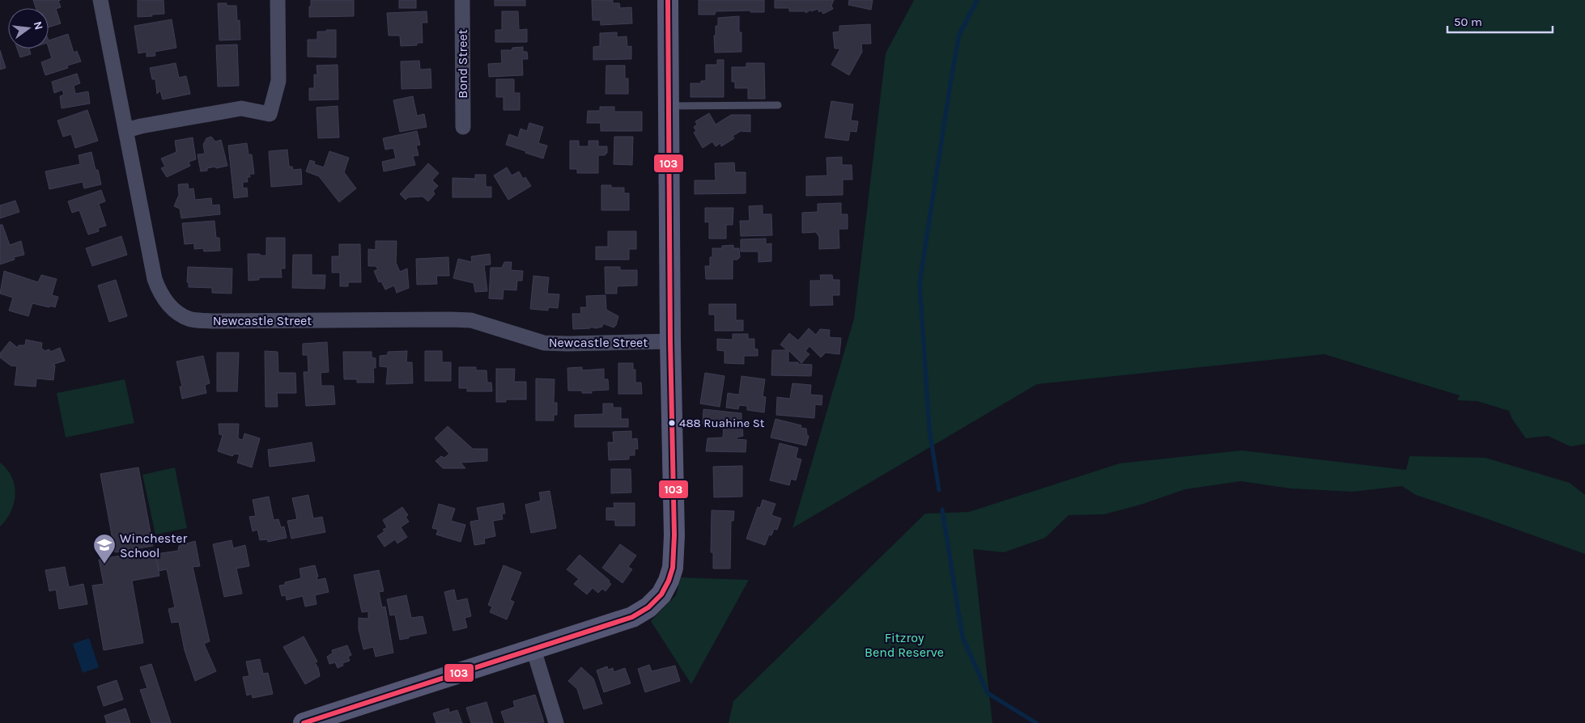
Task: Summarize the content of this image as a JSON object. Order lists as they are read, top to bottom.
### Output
{
  "streets": {
    "street": ["Bond Street", "Newcastle Street"]
  },
  "parks": ["Fitzroy Bend Reserve"],
  "places": {
    "other": ["488 Ruahine St"],
    "school or university": ["Winchester School"]
  },
  "lines": ["transit line 103"],
  "scale_bar": "50 m",
  "north": "right"
}
